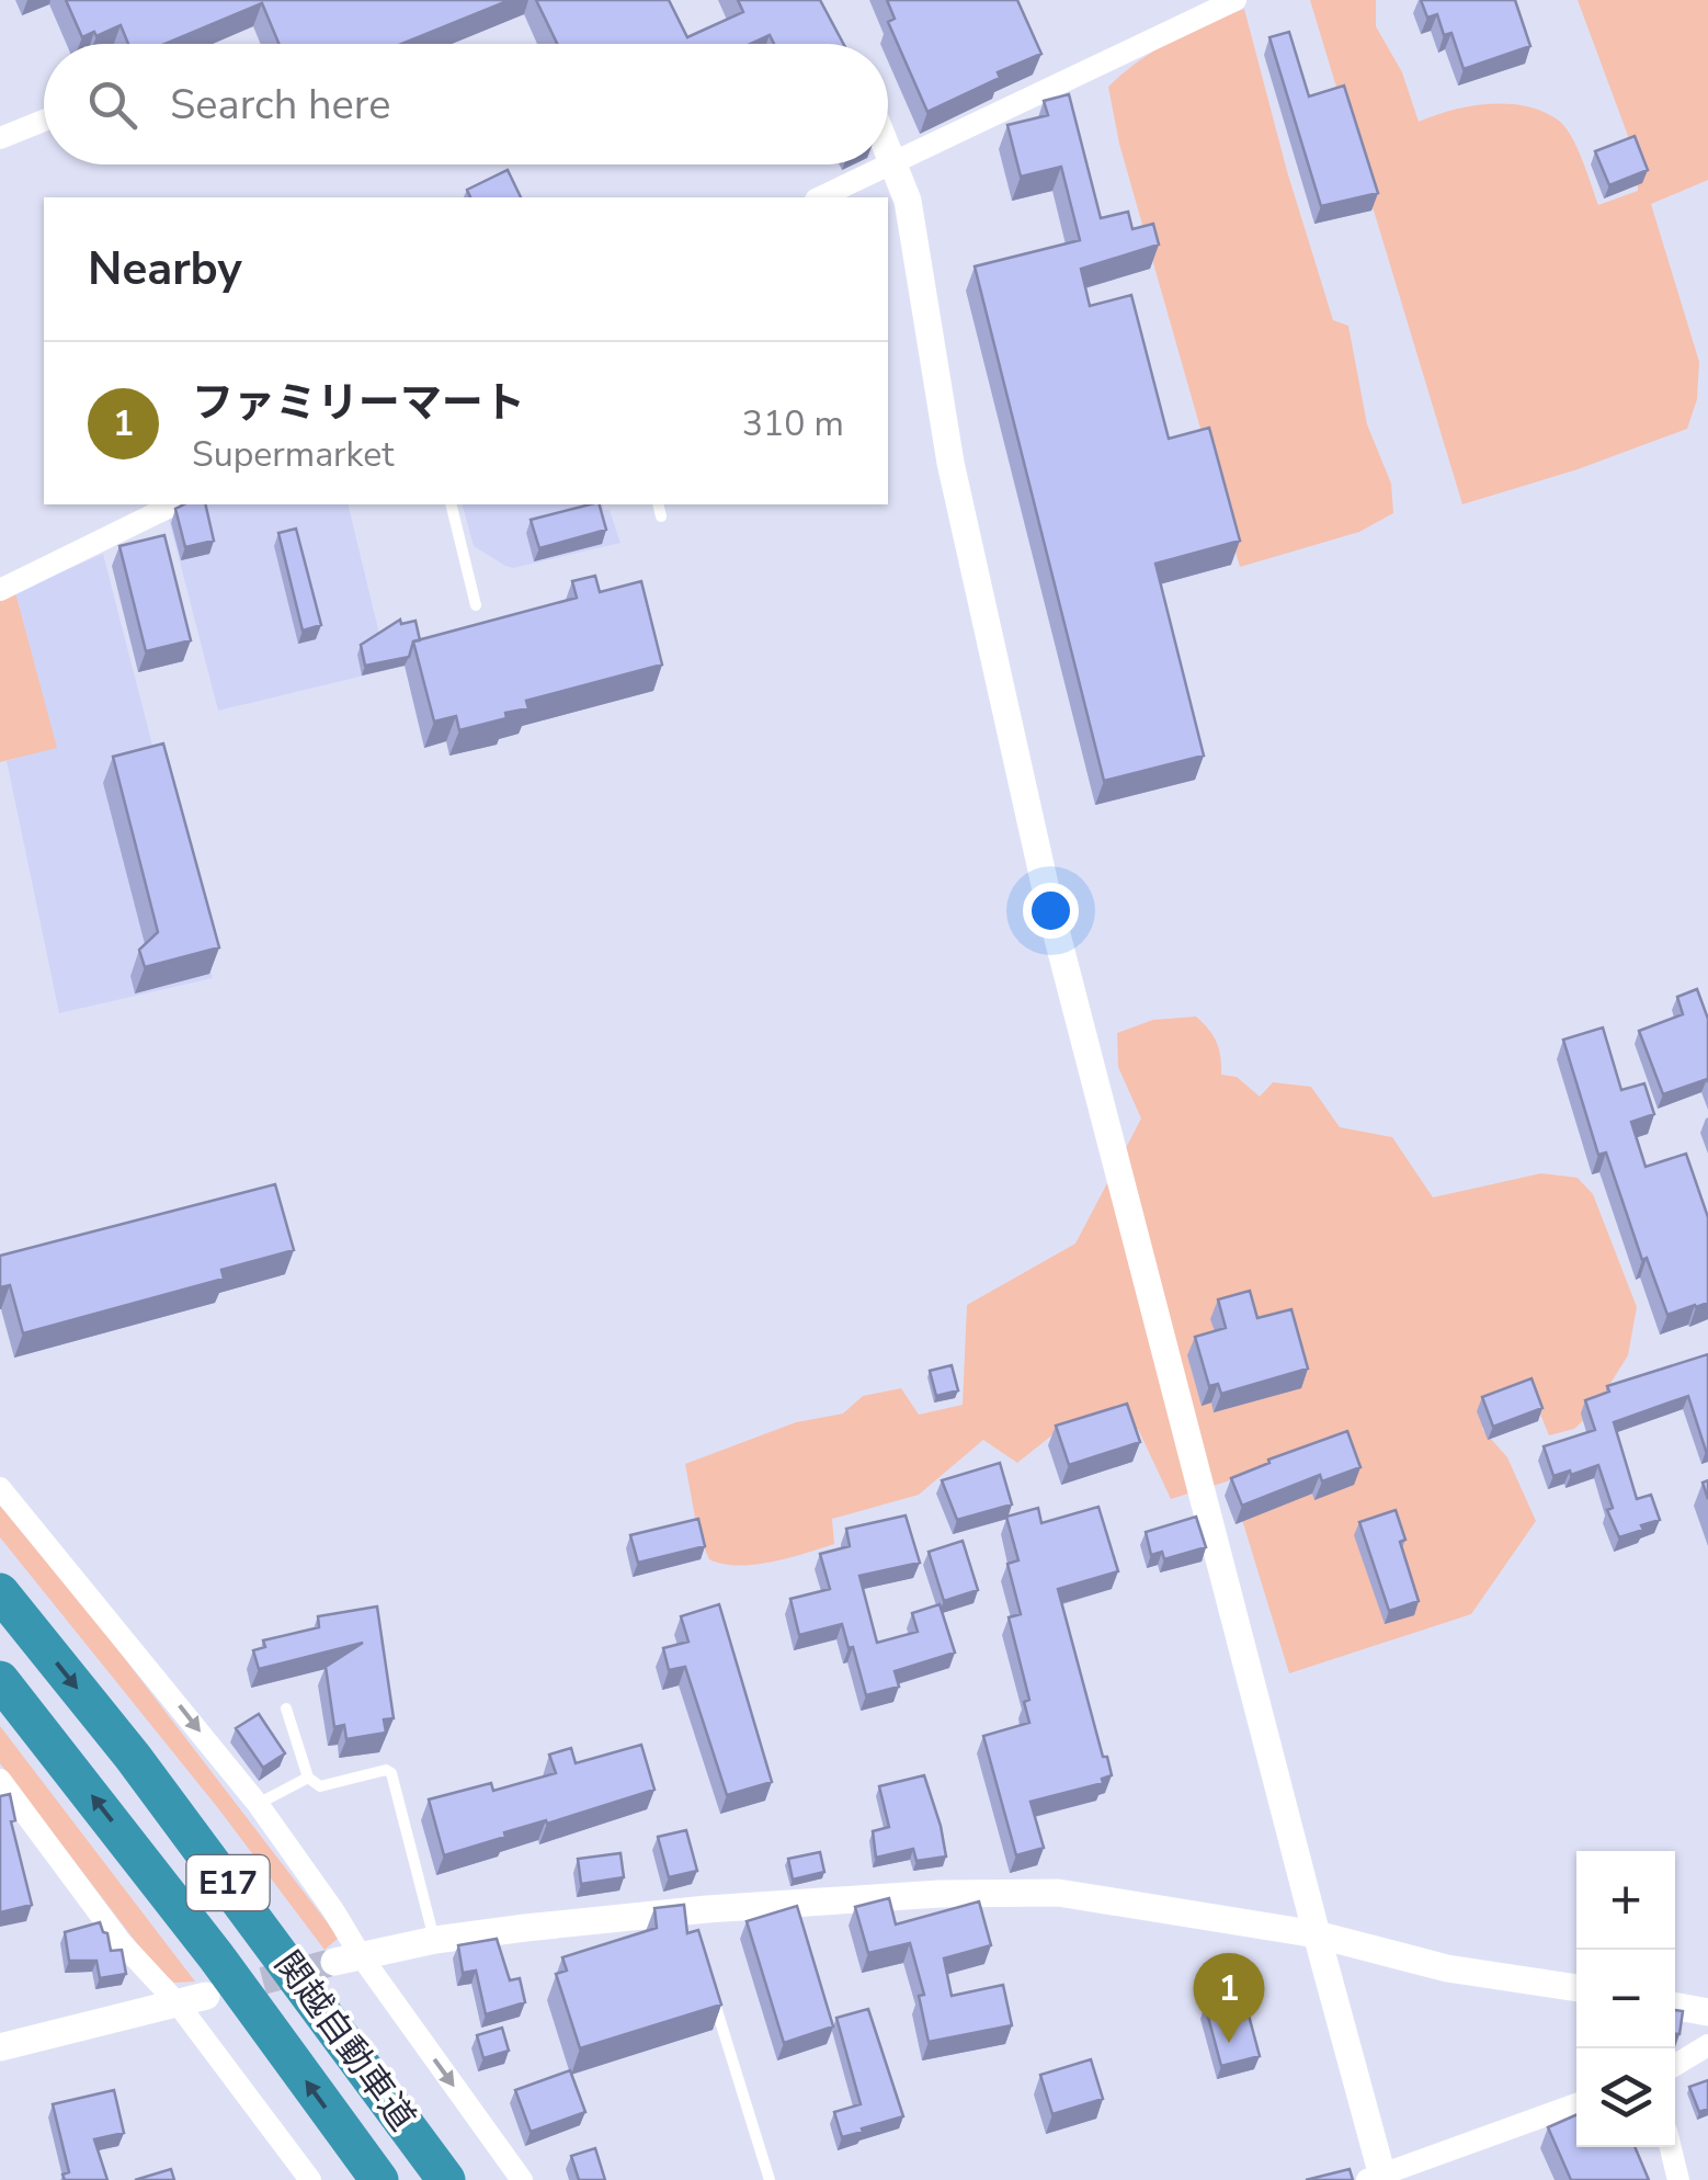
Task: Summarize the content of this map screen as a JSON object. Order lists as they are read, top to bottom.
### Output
{
  "streets": {
    "highway": ["E17", "関越自動車道"]
  },
  "page": {
    "search": "Search here",
    "heading": "Nearby",
    "list": [
      {
        "mark": "1",
        "name": "ファミリーマート",
        "note": "Supermarket",
        "value": "310 m"
      }
    ],
    "map_buttons": ["+", "−"],
    "pins": "1"
  }
}
